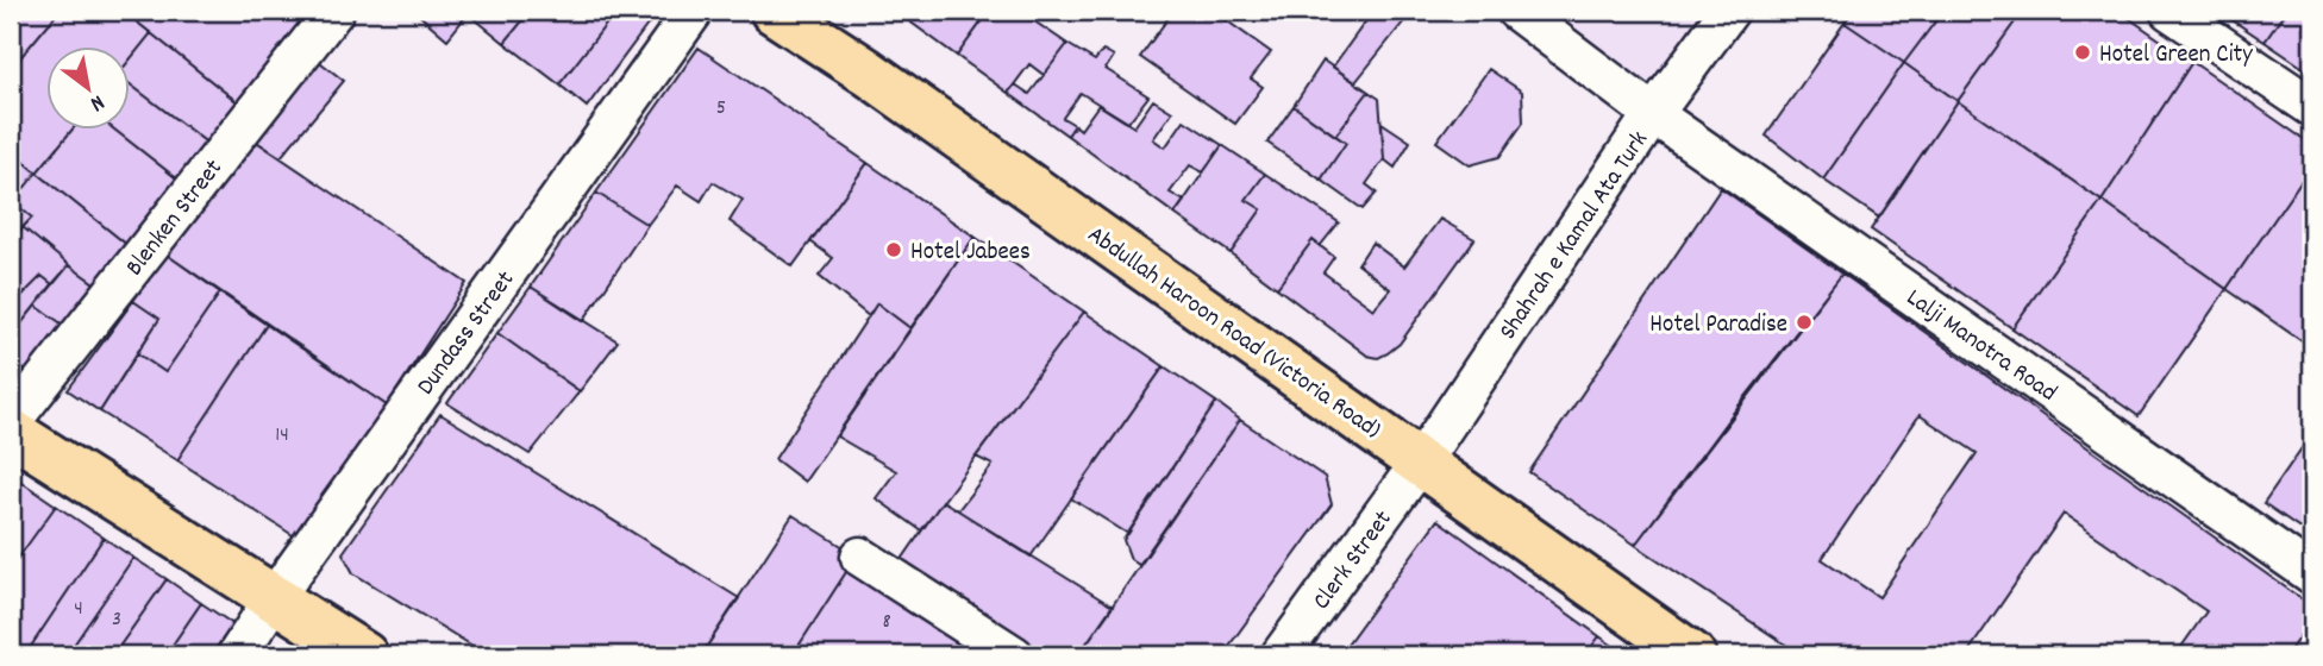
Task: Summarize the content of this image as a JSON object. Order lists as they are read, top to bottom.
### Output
{
  "streets": {
    "main road": ["Abdullah Haroon Road (Victoria Road)"],
    "street": [
      "Blenken Street",
      "Shahrah e Kamal Ata Turk",
      "Dundass Street",
      "Lalji Manotra Road",
      "Clerk Street"
    ]
  },
  "crossings": [
    ["Shahrah e Kamal Ata Turk", "Abdullah Haroon Road (Victoria Road)"],
    ["Shahrah e Kamal Ata Turk", "Lalji Manotra Road"],
    ["Shahrah e Kamal Ata Turk", "Clerk Street"],
    ["Abdullah Haroon Road (Victoria Road)", "Clerk Street"]
  ],
  "places": ["Hotel Green City", "Hotel Jabees", "Hotel Paradise"],
  "house_numbers": [
    "5",
    "14",
    "4",
    "3",
    "8"
  ],
  "north": "bottom right"
}
